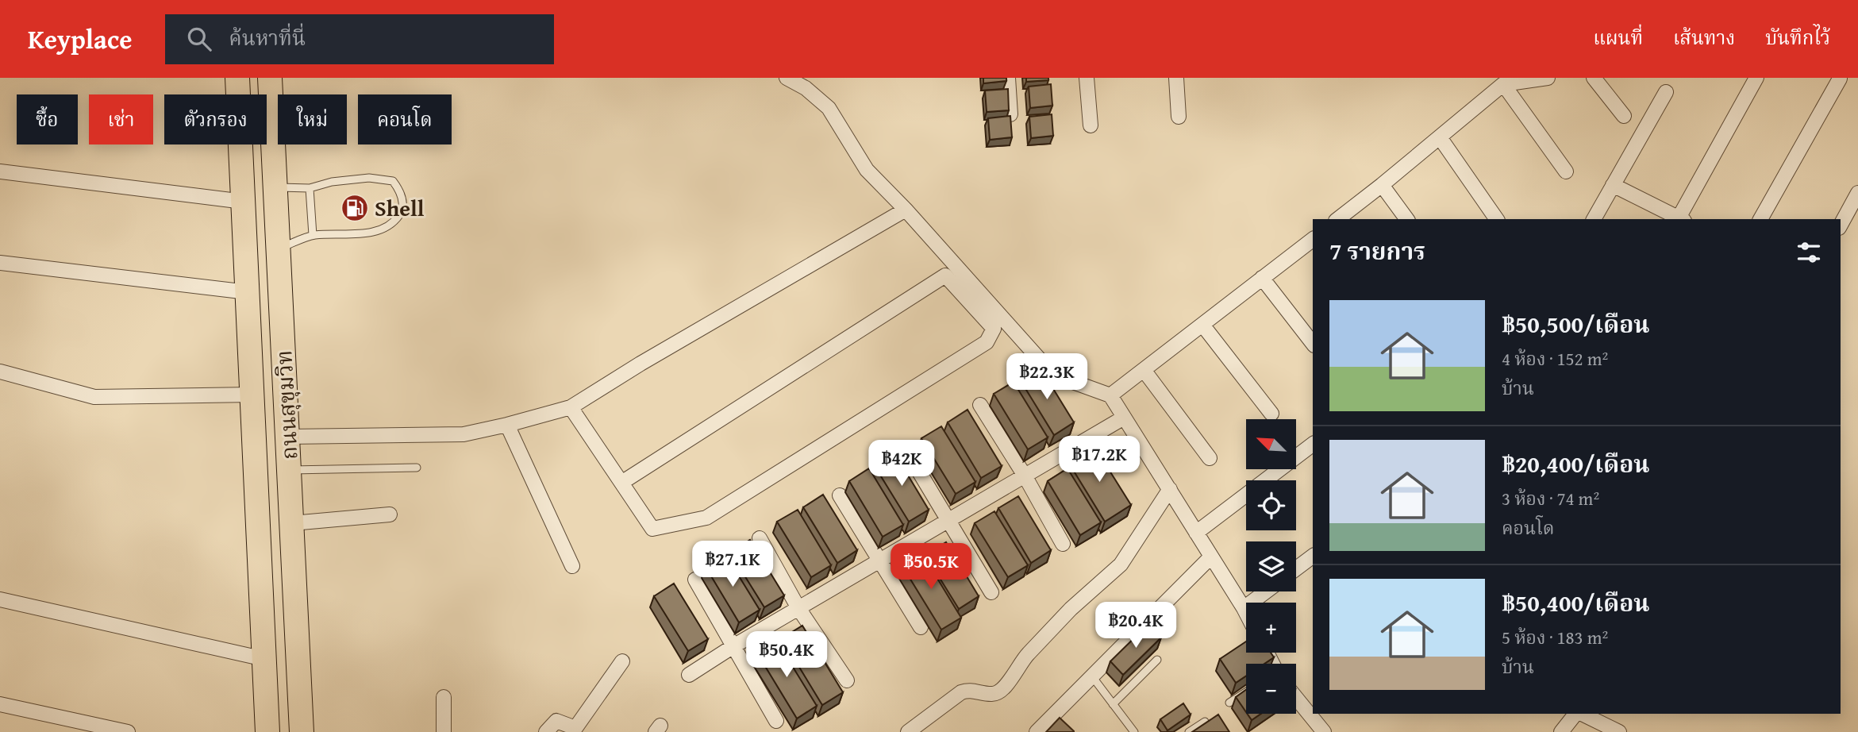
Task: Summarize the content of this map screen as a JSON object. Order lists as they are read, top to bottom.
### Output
{
  "streets": {
    "highway": ["ถนนสุขุมวิท"]
  },
  "places": {
    "fuel station": ["Shell"]
  },
  "north": "top left",
  "page": {
    "header": "Keyplace",
    "search": "ค้นหาที่นี่",
    "nav": ["แผนที่", "เส้นทาง", "บันทึกไว้"],
    "chip": [
      "ซื้อ",
      "เช่า",
      "ตัวกรอง",
      "ใหม่",
      "คอนโด"
    ],
    "heading": "7 รายการ",
    "list": [
      {
        "name": "฿50,500/เดือน",
        "note": "4 ห้อง · 152 m² · บ้าน"
      },
      {
        "name": "฿20,400/เดือน",
        "note": "3 ห้อง · 74 m² · คอนโด"
      },
      {
        "name": "฿50,400/เดือน",
        "note": "5 ห้อง · 183 m² · บ้าน"
      }
    ],
    "price": [
      "฿22.3K",
      "฿17.2K",
      "฿42K",
      "฿27.1K",
      "฿50.5K",
      "฿20.4K",
      "฿50.4K"
    ],
    "map_buttons": ["+", "−"]
  }
}
